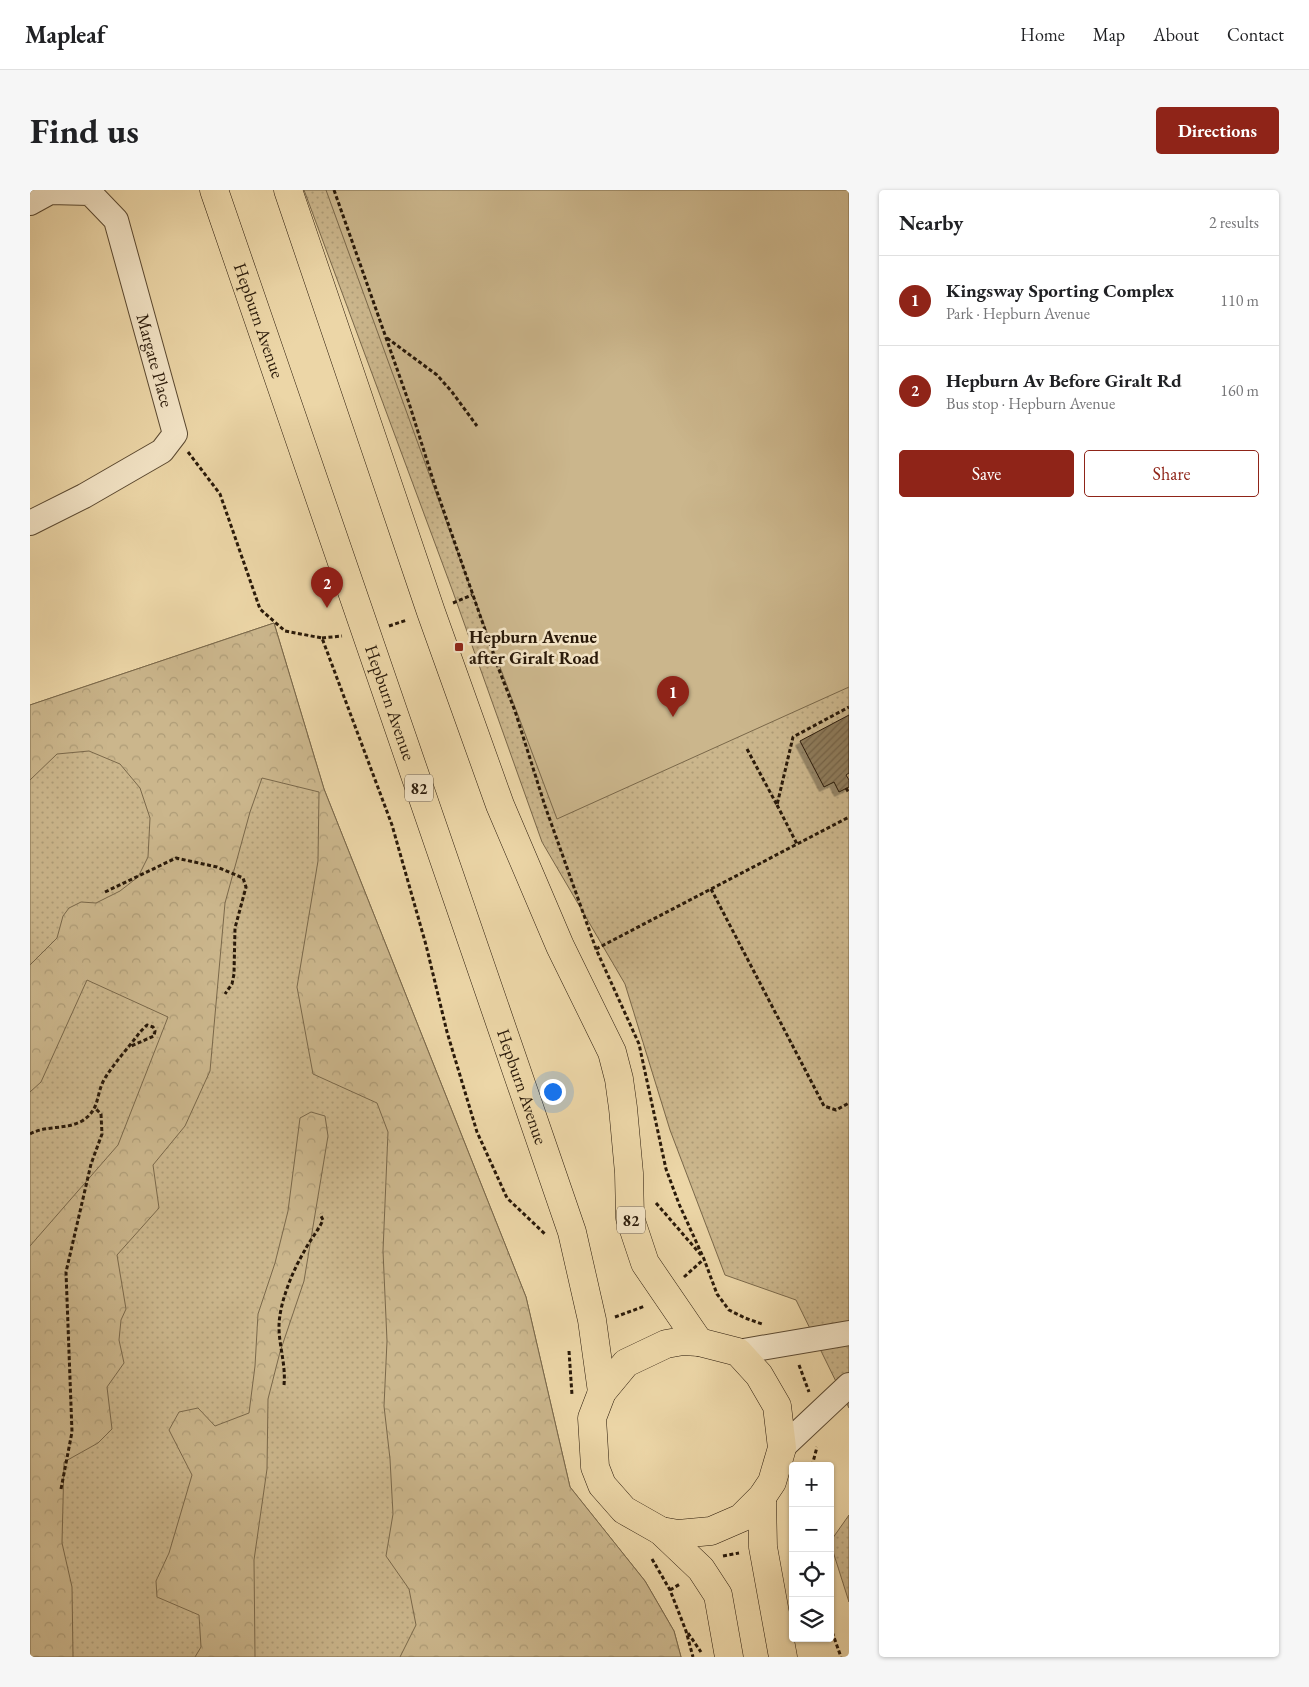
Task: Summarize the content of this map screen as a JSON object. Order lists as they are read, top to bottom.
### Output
{
  "streets": {
    "main road": ["Hepburn Avenue", "82"],
    "street": ["Margate Place"]
  },
  "crossings": [
    ["Hepburn Avenue", "82"]
  ],
  "places": {
    "transit": ["Hepburn Avenue after Giralt Road"]
  },
  "page": {
    "header": "Mapleaf",
    "nav": [
      "Home",
      "Map",
      "About",
      "Contact"
    ],
    "buttons": [
      "Directions",
      ["Save", "Share"]
    ],
    "title": "Find us",
    "heading": ["Nearby", "2 results"],
    "list": [
      {
        "mark": "1",
        "name": "Kingsway Sporting Complex",
        "note": "Park · Hepburn Avenue",
        "value": "110 m"
      },
      {
        "mark": "2",
        "name": "Hepburn Av Before Giralt Rd",
        "note": "Bus stop · Hepburn Avenue",
        "value": "160 m"
      }
    ],
    "pins": ["2", "1"],
    "map_buttons": ["+", "−"]
  }
}
